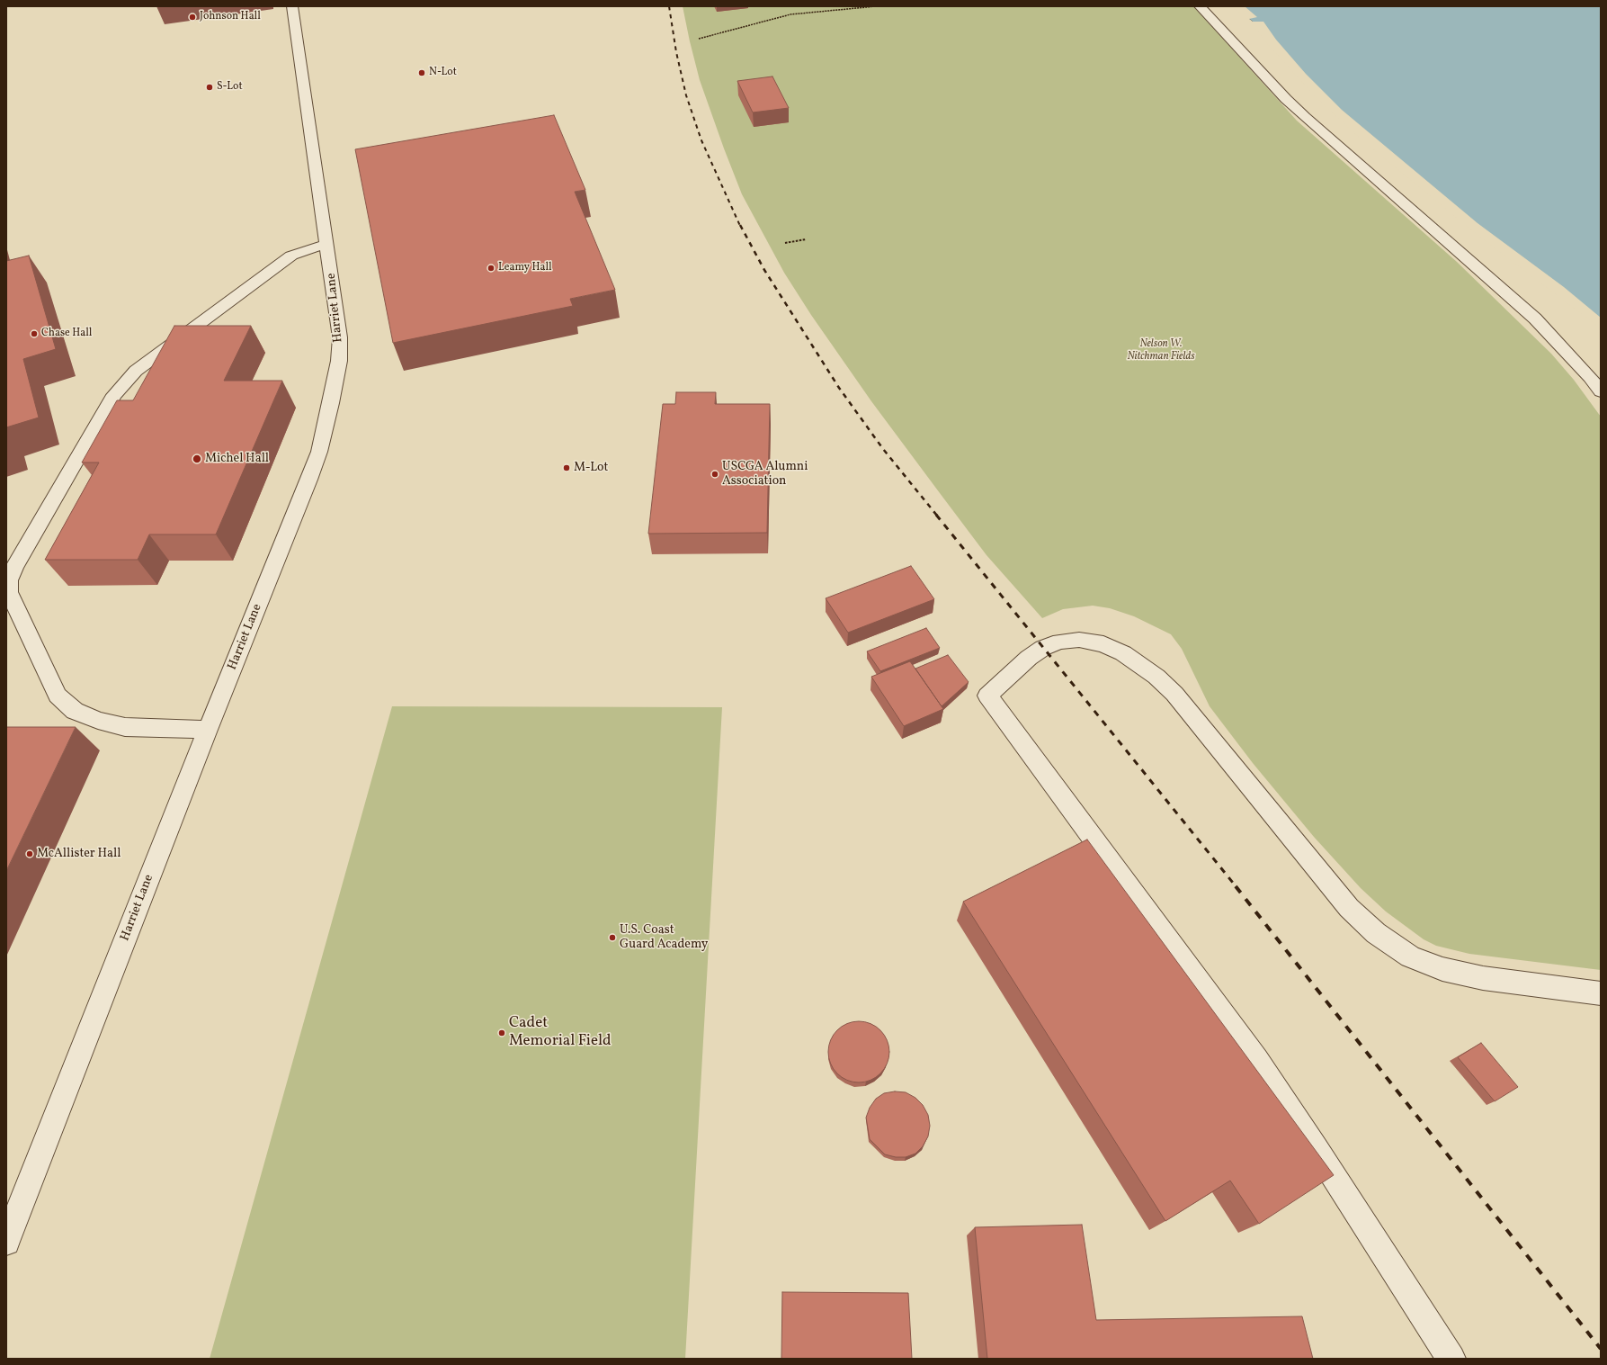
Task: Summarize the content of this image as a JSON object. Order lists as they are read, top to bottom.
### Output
{
  "streets": {
    "street": ["Harriet Lane"]
  },
  "parks": ["Nelson W. Nitchman Fields"],
  "places": [
    "Johnson Hall",
    "N-Lot",
    "S-Lot",
    "Leamy Hall",
    "Chase Hall",
    "Michel Hall",
    "M-Lot",
    "USCGA Alumni Association",
    "McAllister Hall",
    "U.S. Coast Guard Academy",
    "Cadet Memorial Field"
  ]
}
